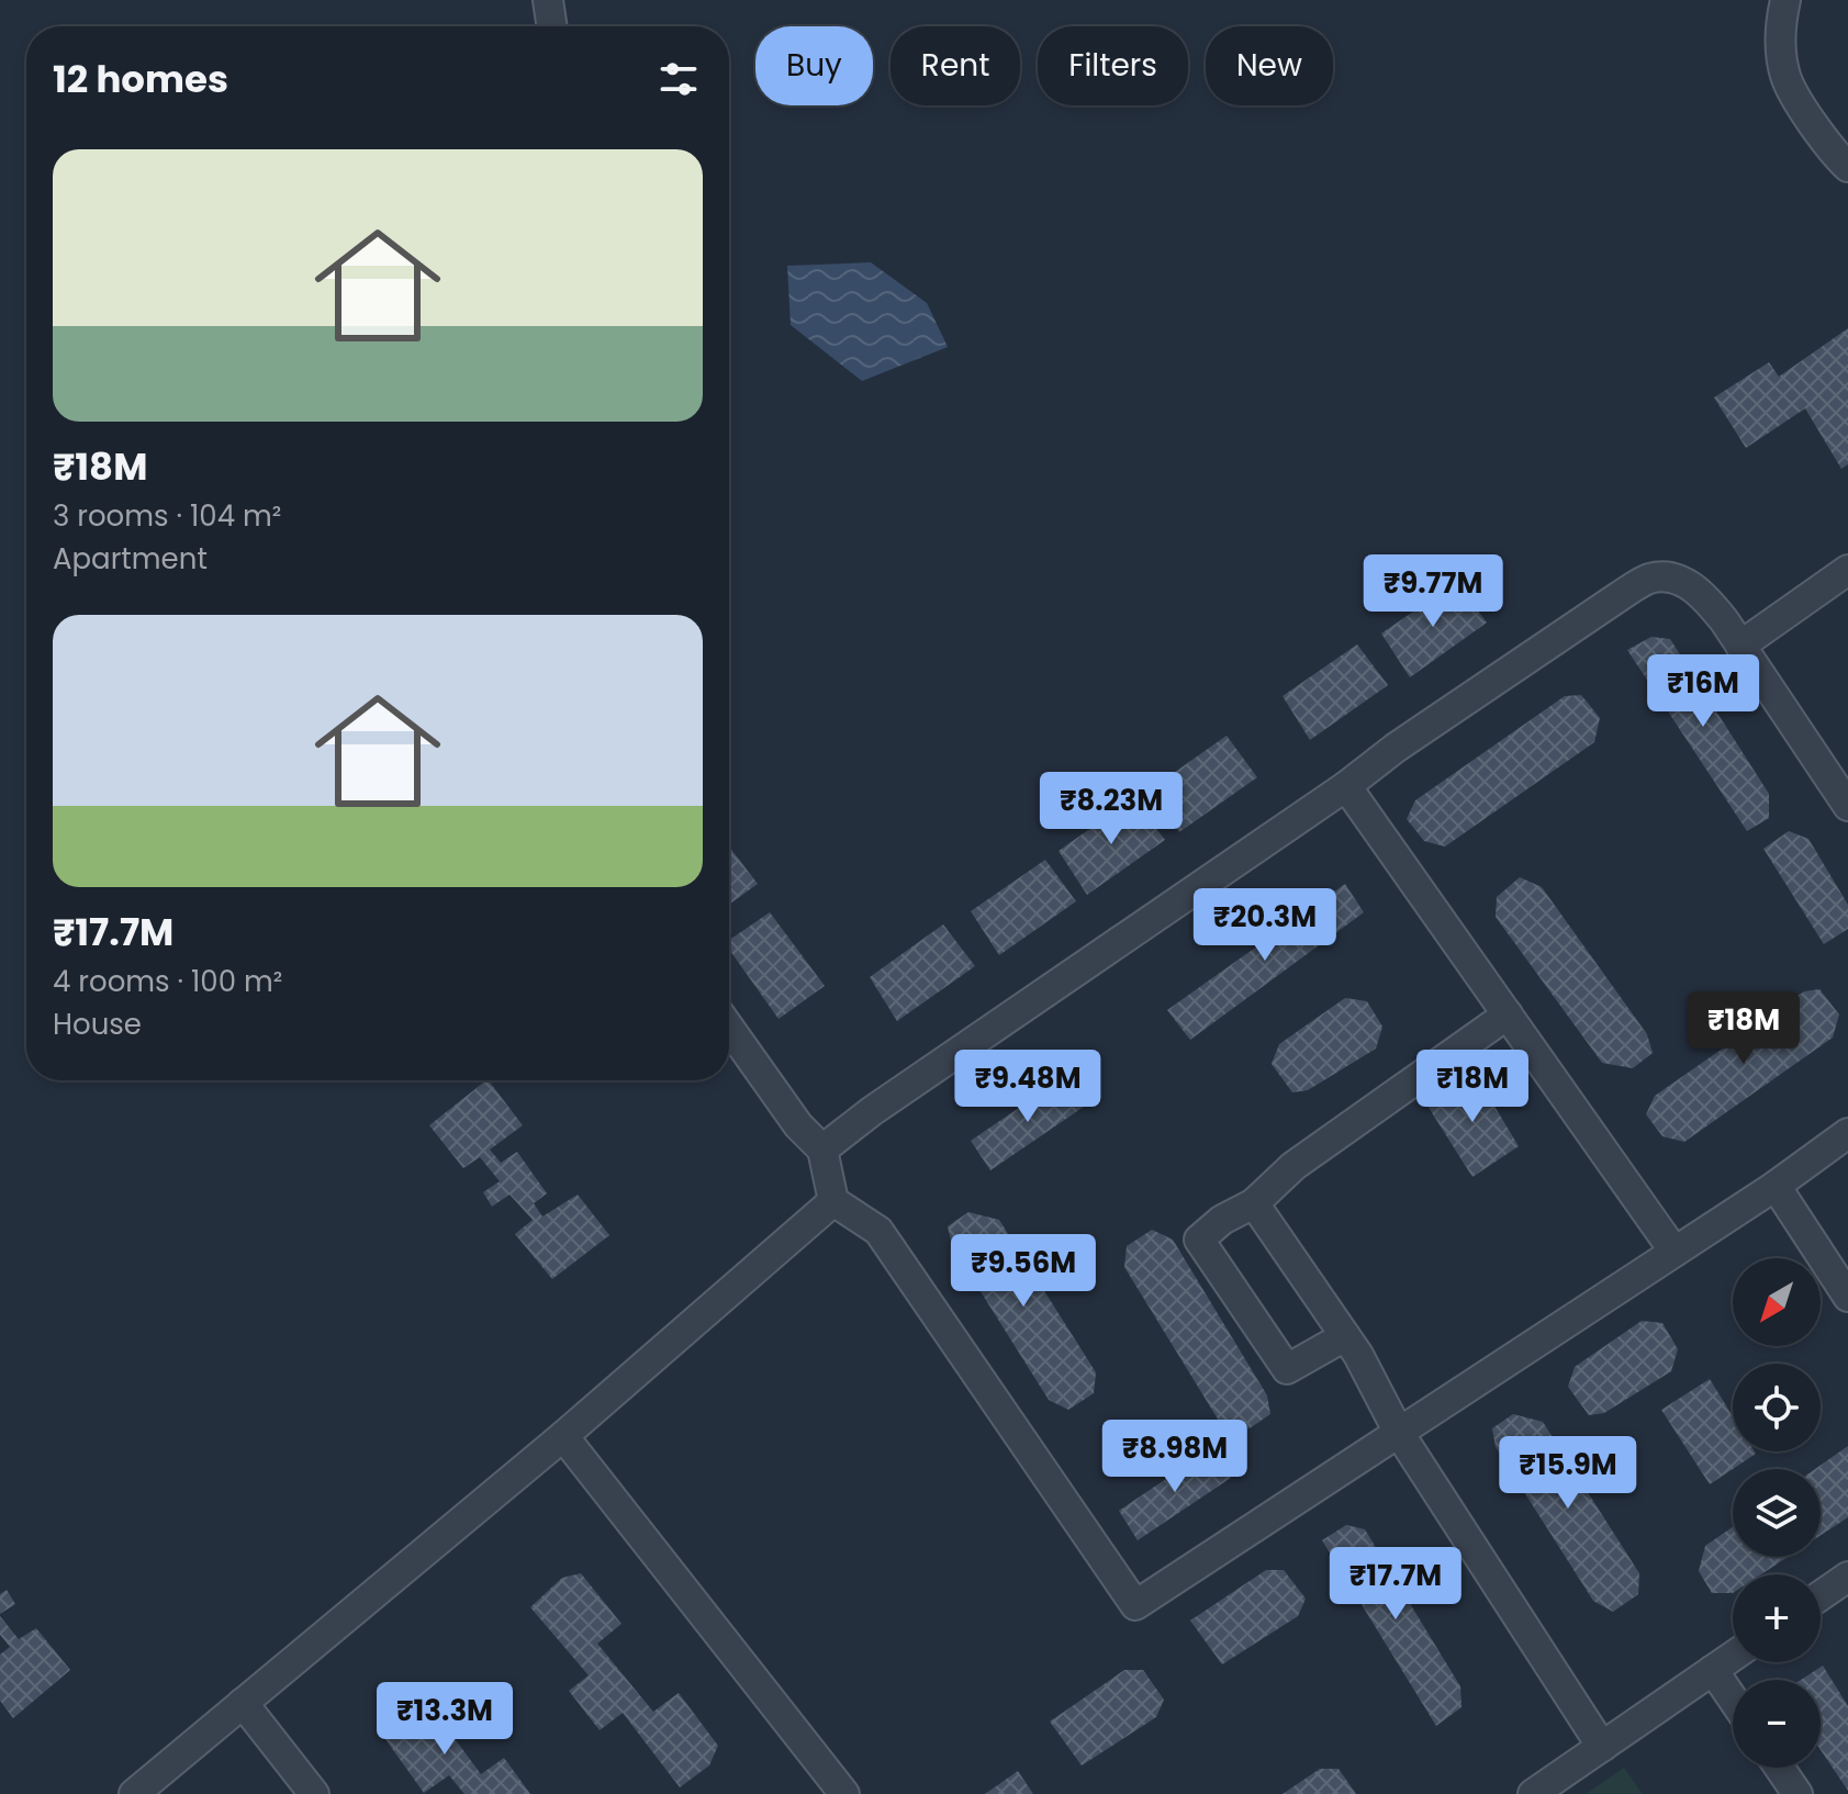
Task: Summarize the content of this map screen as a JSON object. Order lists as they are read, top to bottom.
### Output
{
  "north": "bottom left",
  "page": {
    "chip": [
      "Buy",
      "Rent",
      "Filters",
      "New"
    ],
    "heading": "12 homes",
    "list": [
      {
        "name": "₹18M",
        "note": "3 rooms · 104 m² · Apartment"
      },
      {
        "name": "₹17.7M",
        "note": "4 rooms · 100 m² · House"
      }
    ],
    "price": [
      "₹9.77M",
      "₹16M",
      "₹8.23M",
      "₹20.3M",
      "₹18M",
      "₹9.48M",
      "₹18M",
      "₹9.56M",
      "₹8.98M",
      "₹15.9M",
      "₹17.7M",
      "₹13.3M"
    ],
    "map_buttons": ["+", "−"]
  }
}
